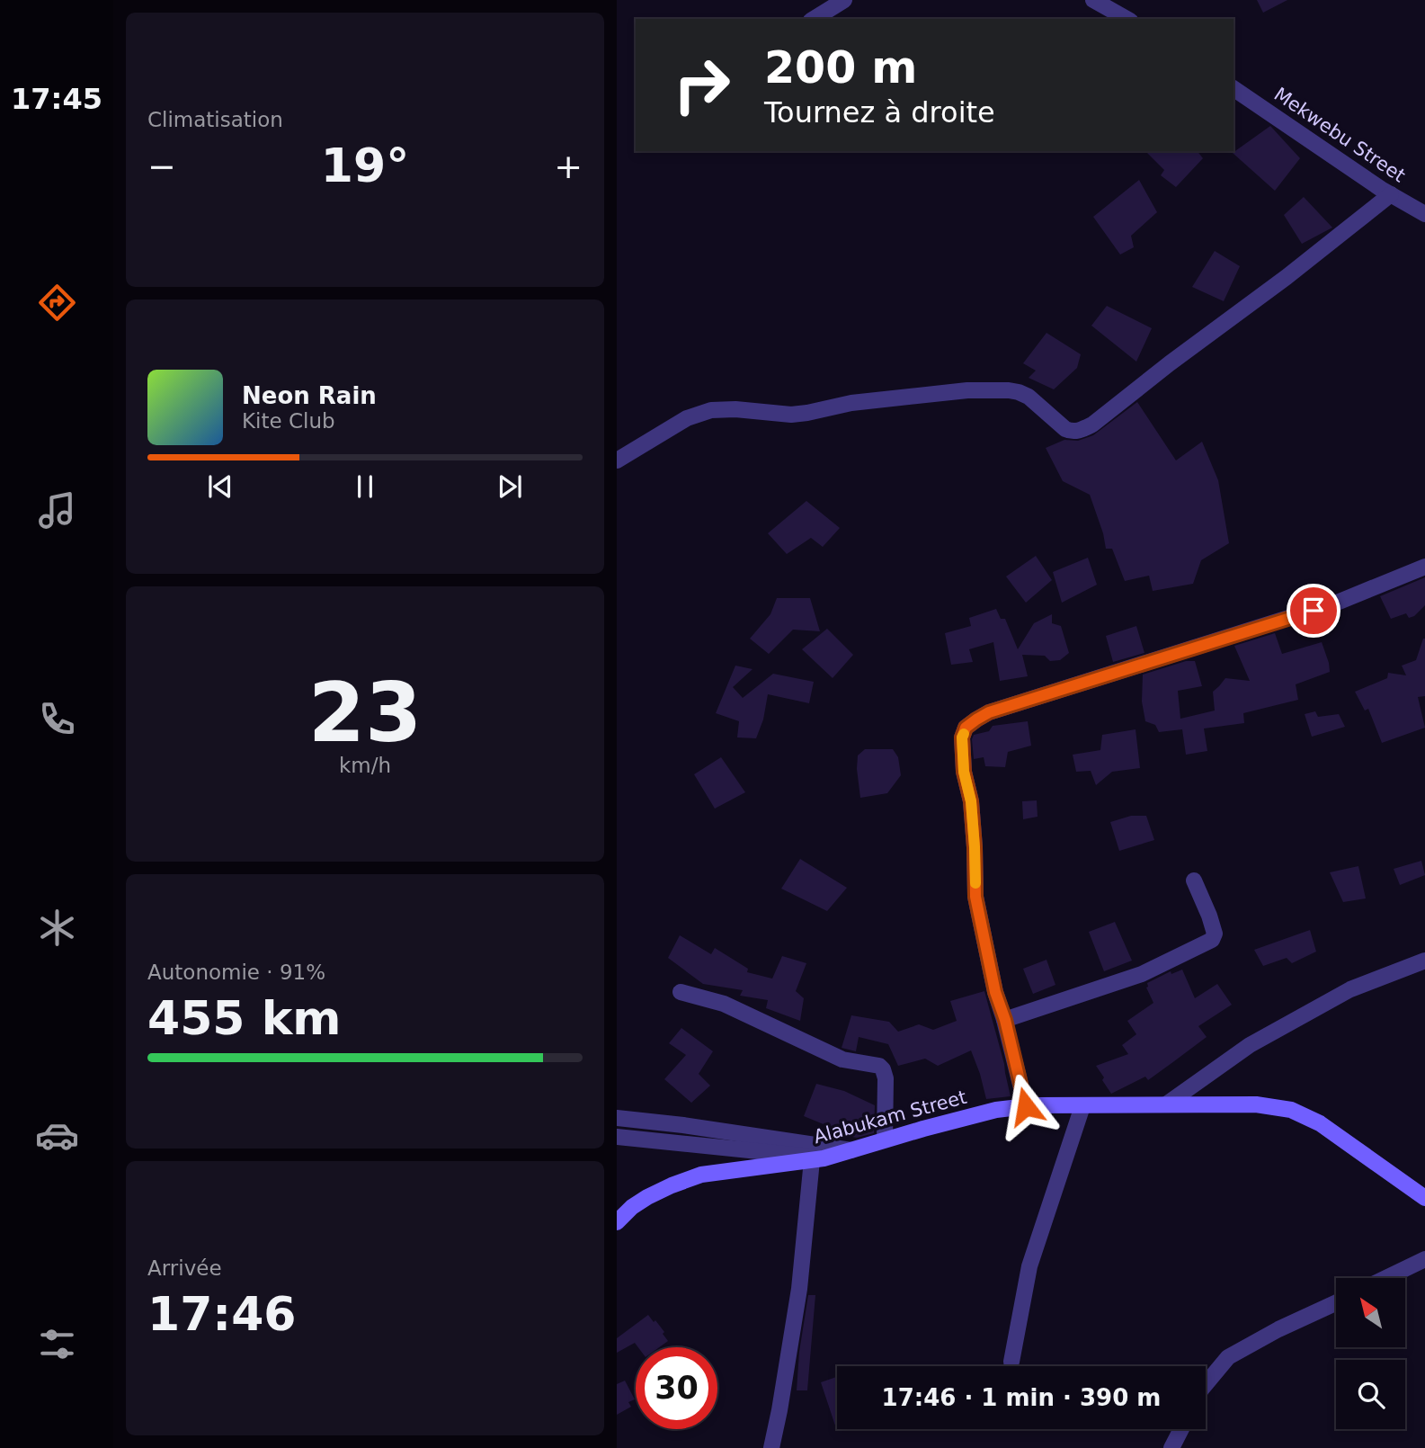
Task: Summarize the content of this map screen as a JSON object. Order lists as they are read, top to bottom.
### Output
{
  "streets": {
    "street": ["Mekwebu Street", "Alabukam Street"]
  },
  "north": "top left",
  "page": {
    "tabs": "17:45",
    "tile": [
      "Climatisation",
      ["23", "km/h"],
      ["Autonomie · 91%", "455 km"],
      ["Arrivée", "17:46"]
    ],
    "turn": ["200 m", "Tournez à droite"],
    "heat": ["−", "19°", "+"],
    "song": ["Neon Rain", "Kite Club"],
    "limit": "30",
    "trip": "17:46 · 1 min · 390 m"
  }
}
